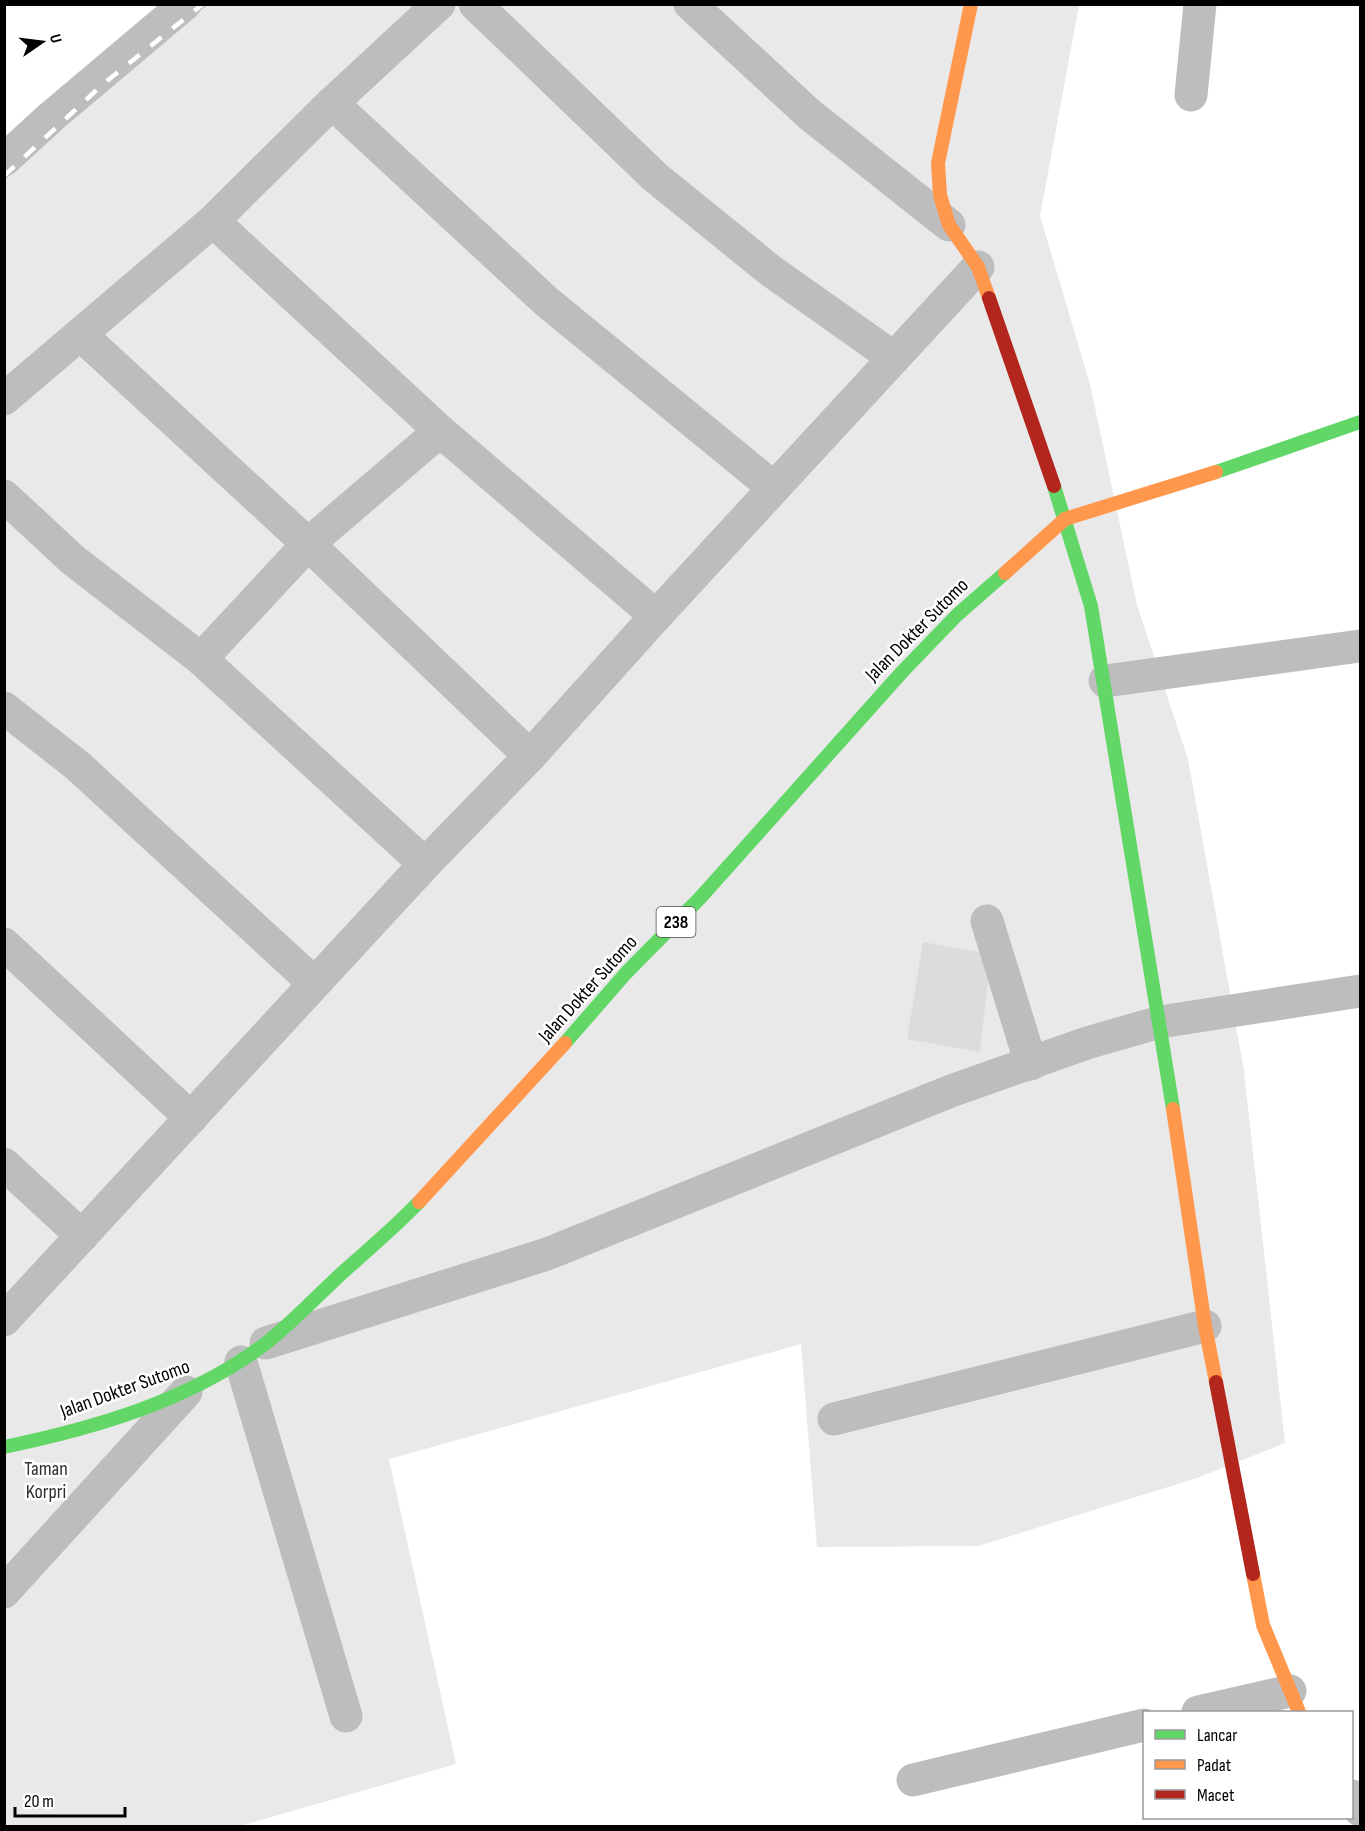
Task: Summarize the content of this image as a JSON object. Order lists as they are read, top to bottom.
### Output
{
  "streets": {
    "street": ["Jalan Dokter Sutomo", "238"]
  },
  "parks": ["Taman Korpri"],
  "legend": ["Lancar", "Padat", "Macet"],
  "scale_bar": "20 m",
  "north": "right"
}
